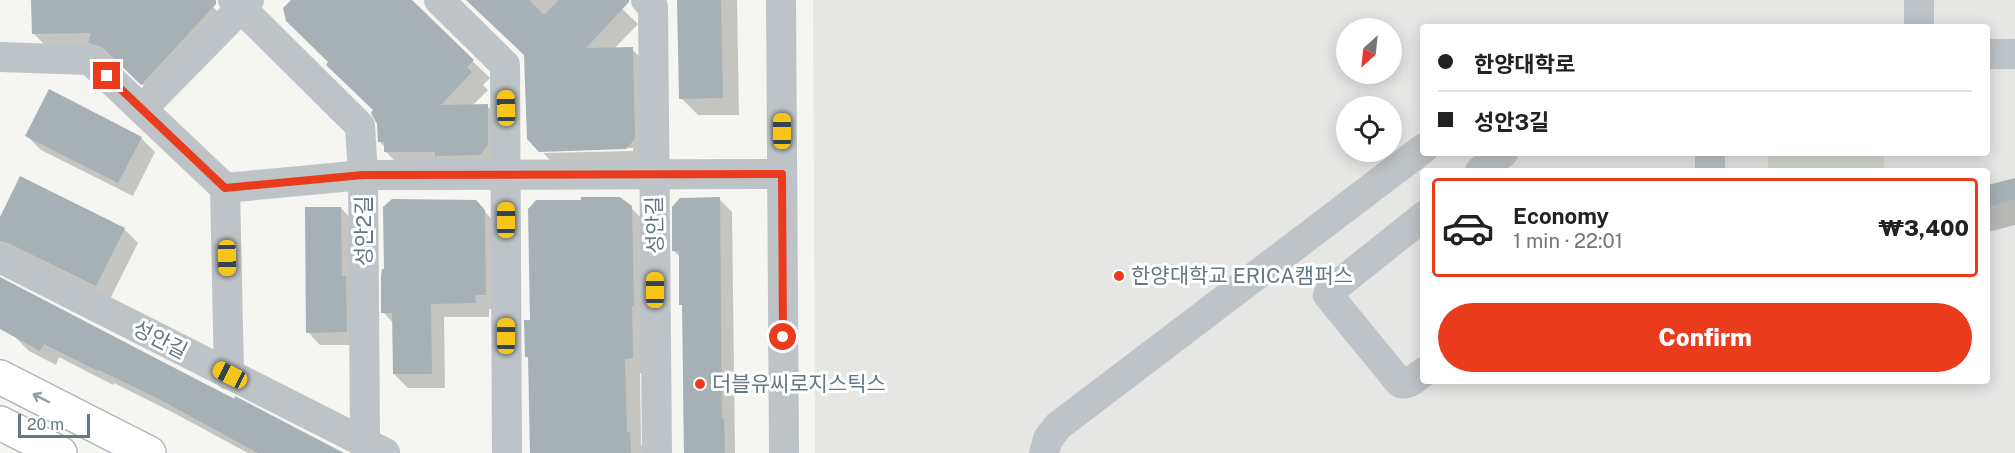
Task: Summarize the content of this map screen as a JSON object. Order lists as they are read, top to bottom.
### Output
{
  "streets": {
    "street": ["성안길", "성안2길"]
  },
  "crossings": [
    ["성안길", "성안2길"]
  ],
  "places": ["한양대학교 ERICA캠퍼스", "더블유씨로지스틱스"],
  "scale_bar": "20 m",
  "north": "bottom left",
  "page": {
    "banner": ["한양대학로", "성안3길"],
    "list": [
      {
        "name": "Economy",
        "note": "1 min · 22:01",
        "value": "₩3,400"
      }
    ],
    "buttons": "Confirm",
    "scale": "20 m"
  }
}
